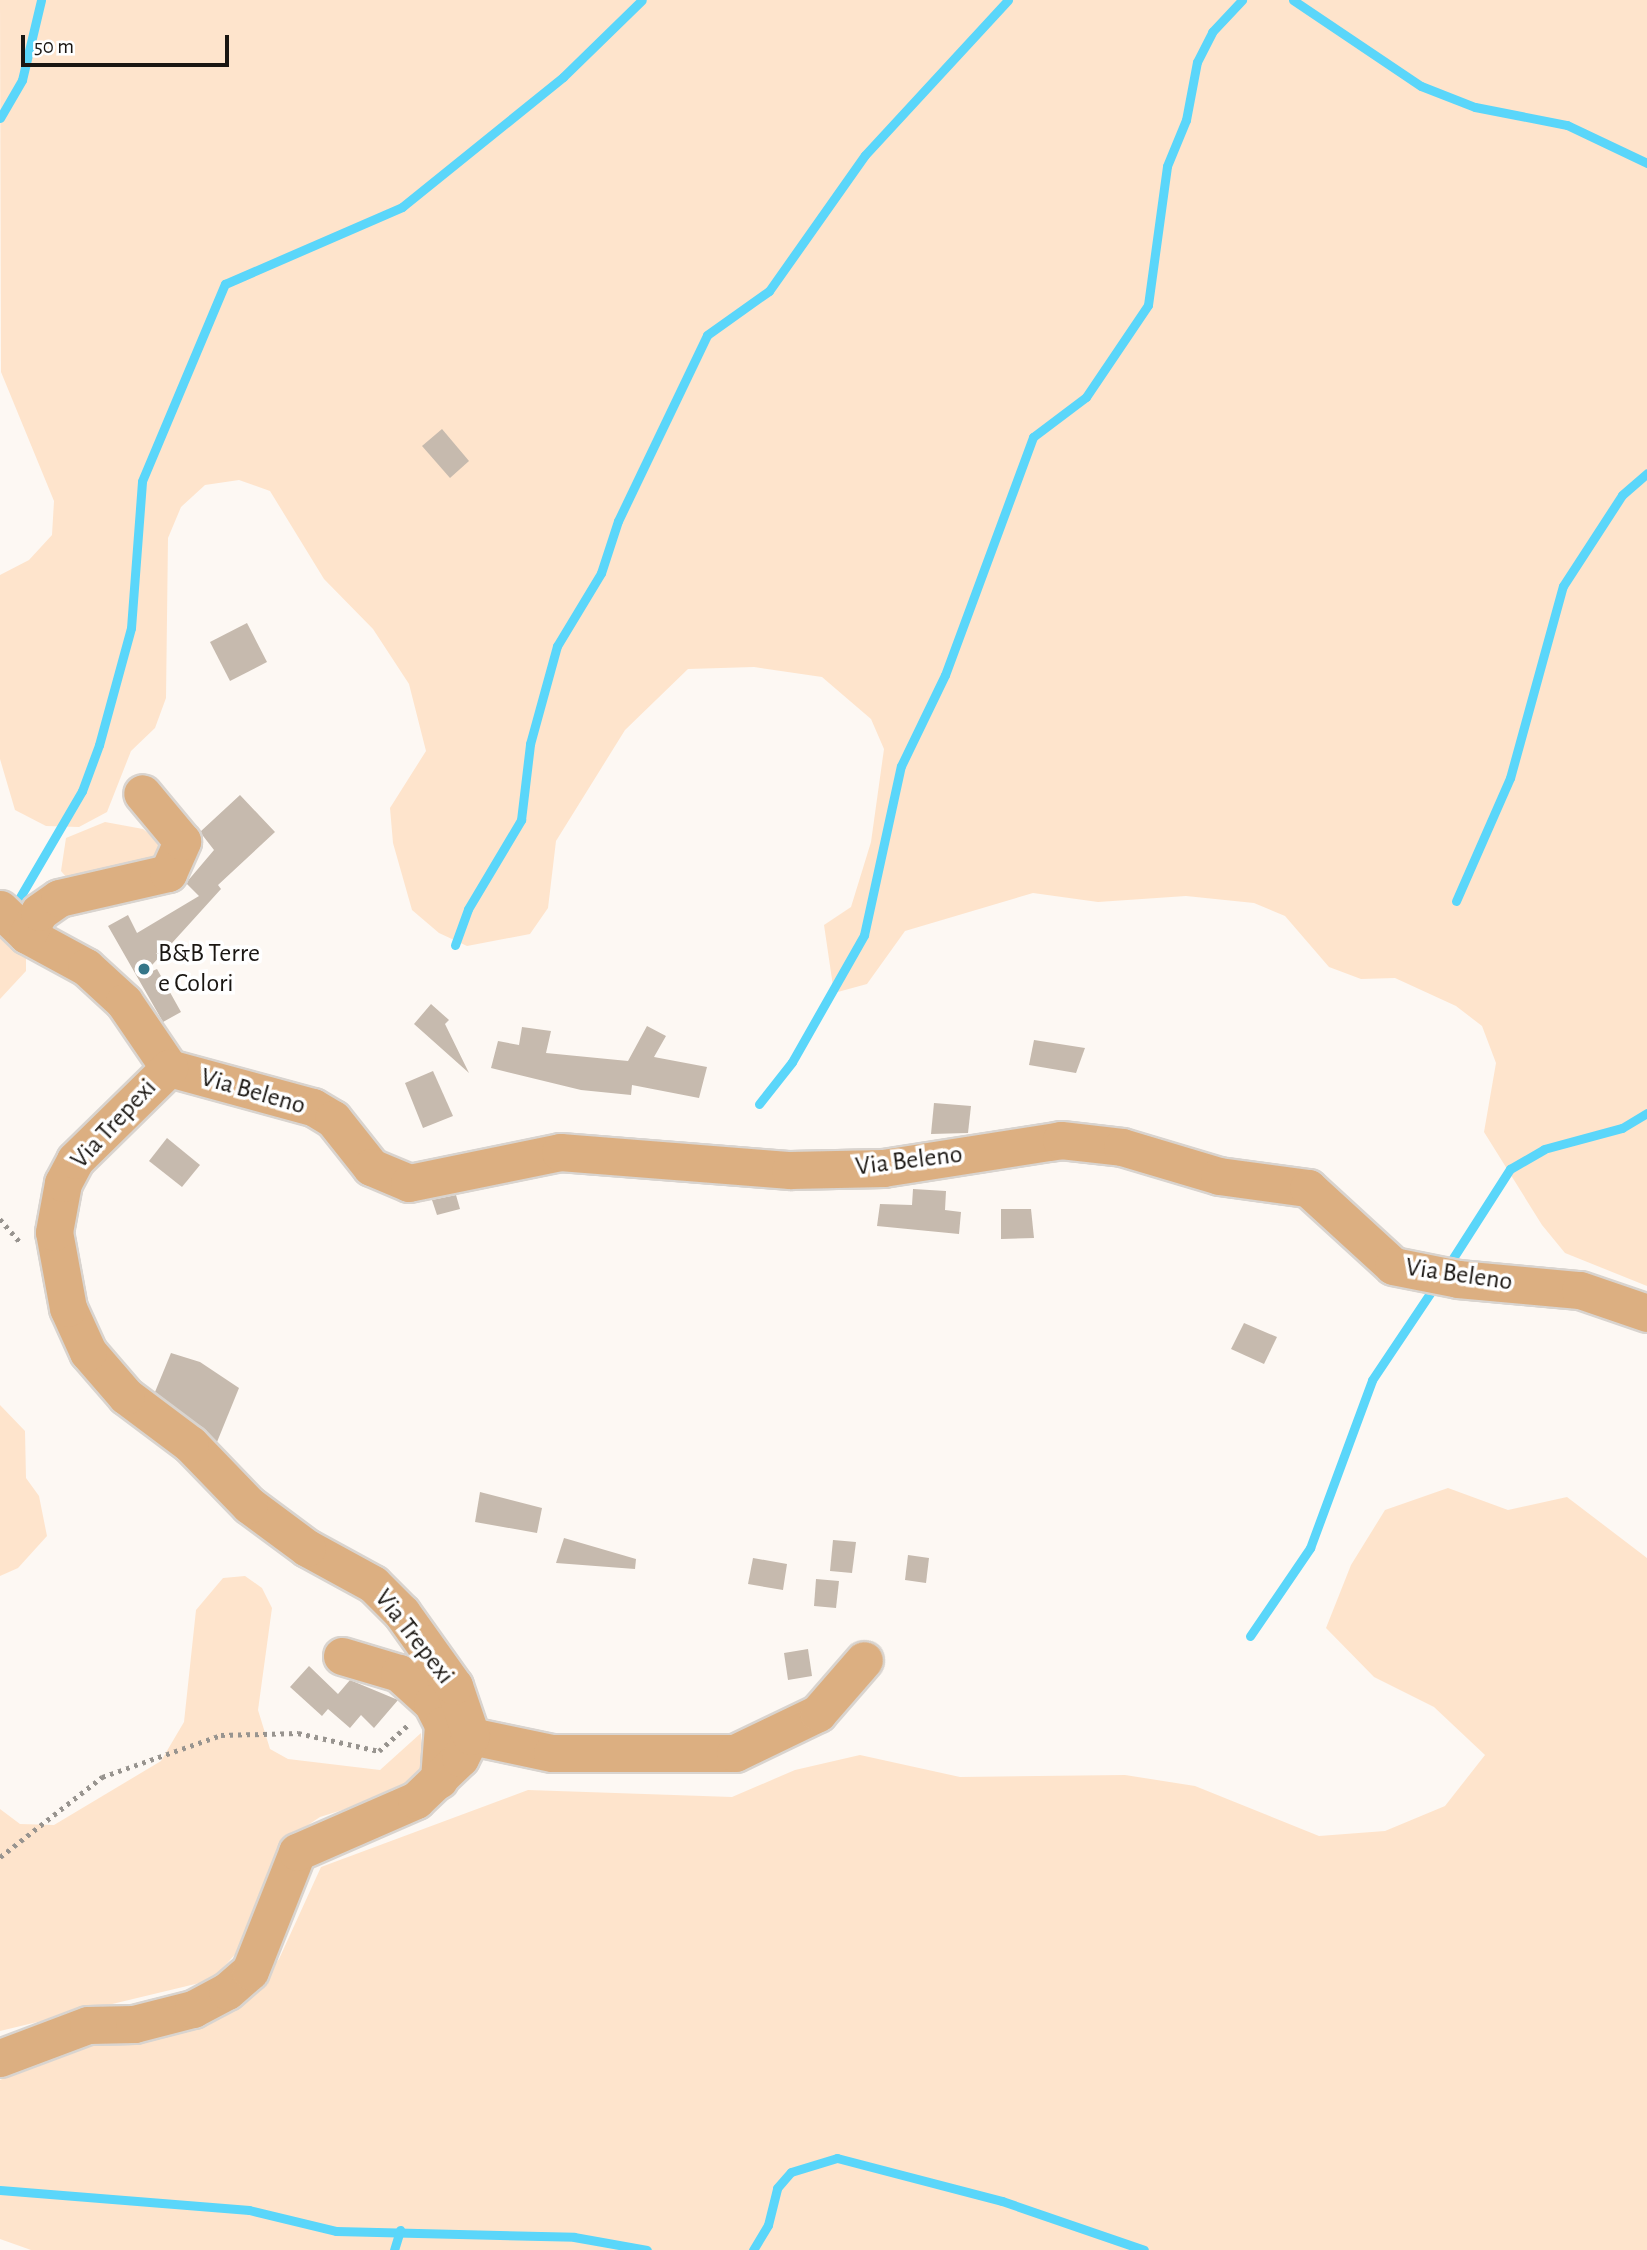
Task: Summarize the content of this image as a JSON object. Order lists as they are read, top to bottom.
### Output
{
  "streets": {
    "street": ["Via Beleno", "Via Trepexi"]
  },
  "crossings": [
    ["Via Beleno", "Via Trepexi"]
  ],
  "places": ["B&B Terre e Colori"],
  "scale_bar": "50 m"
}
